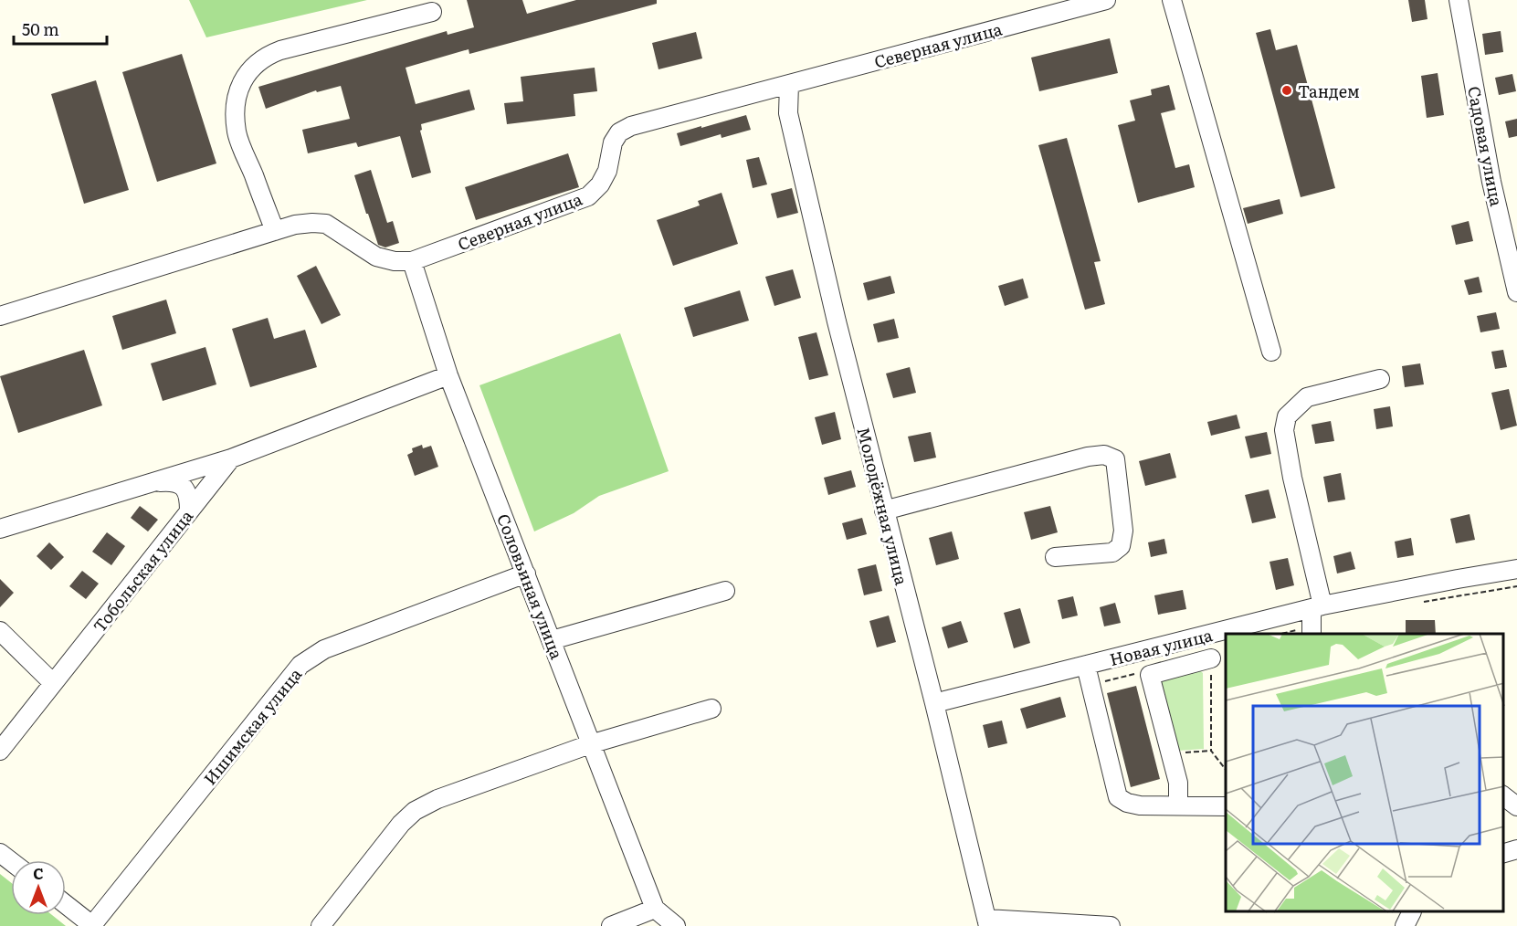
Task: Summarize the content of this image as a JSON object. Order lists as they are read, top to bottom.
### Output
{
  "streets": {
    "street": [
      "Северная улица",
      "Садовая улица",
      "Молодёжная улица",
      "Тобольская улица",
      "Соловьиная улица",
      "Новая улица",
      "Ишимская улица"
    ]
  },
  "crossings": [
    ["Северная улица", "Молодёжная улица"],
    ["Северная улица", "Соловьиная улица"],
    ["Молодёжная улица", "Новая улица"],
    ["Соловьиная улица", "Ишимская улица"]
  ],
  "places": ["Тандем"],
  "scale_bar": "50 m",
  "north": "top"
}
